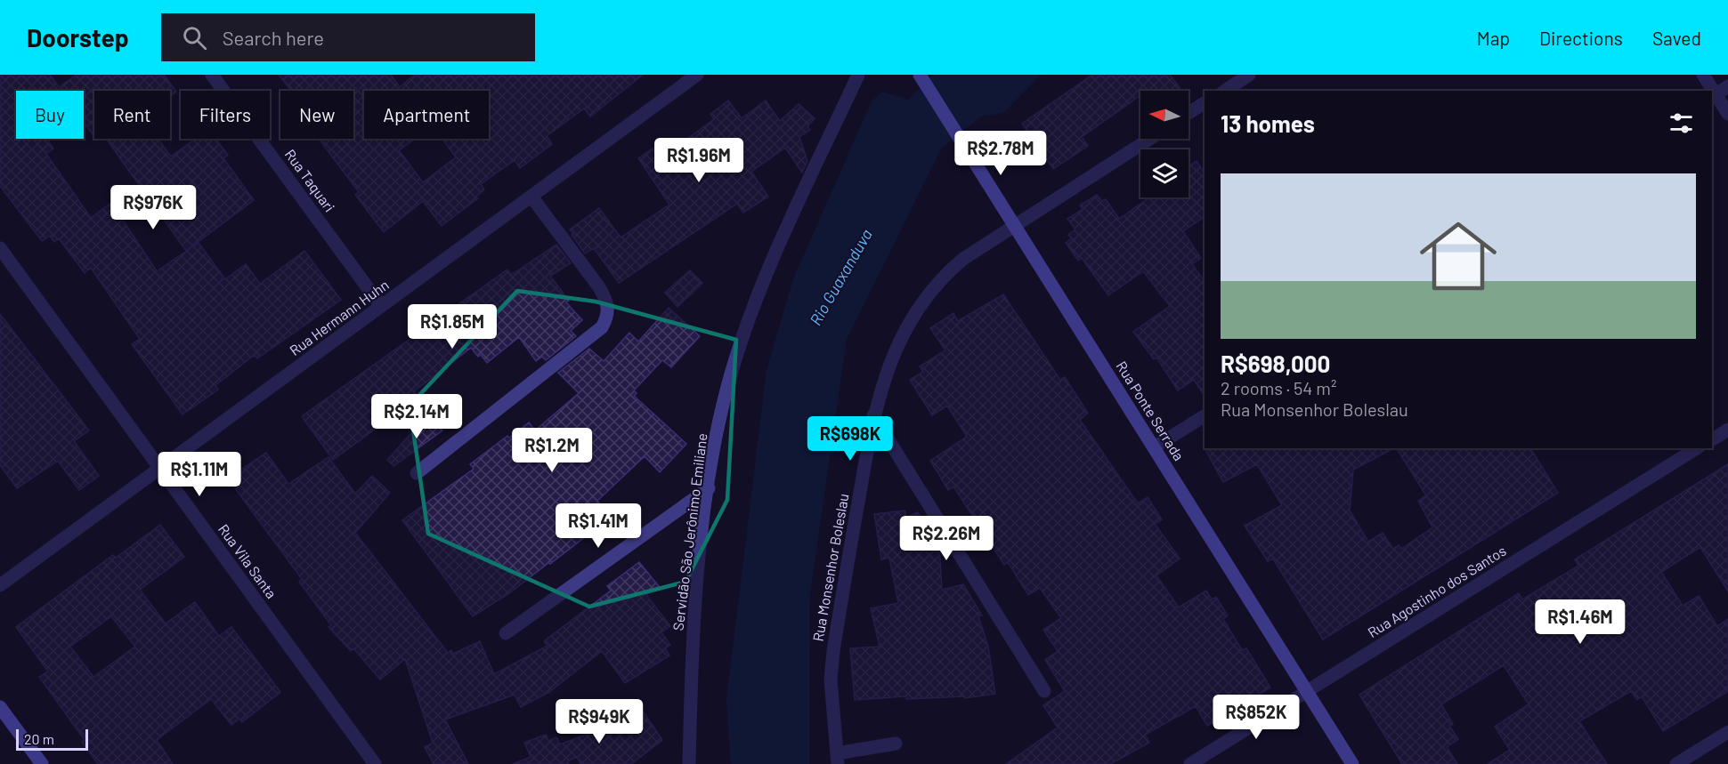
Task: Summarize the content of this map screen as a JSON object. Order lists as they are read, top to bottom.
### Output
{
  "streets": {
    "street": [
      "Rua Taquari",
      "Rua Hermann Huhn",
      "Rua Ponte Serrada",
      "Servidão São Jerônimo Emiliane",
      "Rua Vila Santa",
      "Rua Monsenhor Boleslau",
      "Rua Agostinho dos Santos"
    ]
  },
  "crossings": [
    ["Rua Taquari", "Rua Hermann Huhn"],
    ["Rua Hermann Huhn", "Rua Vila Santa"],
    ["Rua Ponte Serrada", "Rua Monsenhor Boleslau"],
    ["Rua Ponte Serrada", "Rua Agostinho dos Santos"]
  ],
  "water": ["Rio Guaxanduva"],
  "scale_bar": "20 m",
  "north": "left",
  "page": {
    "header": "Doorstep",
    "search": "Search here",
    "nav": ["Map", "Directions", "Saved"],
    "chip": [
      "Buy",
      "Rent",
      "Filters",
      "New",
      "Apartment"
    ],
    "heading": "13 homes",
    "price": [
      "R$2.78M",
      "R$1.96M",
      "R$976K",
      "R$1.85M",
      "R$2.14M",
      "R$698K",
      "R$1.2M",
      "R$1.11M",
      "R$1.41M",
      "R$2.26M",
      "R$1.46M",
      "R$852K",
      "R$949K"
    ],
    "list": [
      {
        "name": "R$698,000",
        "note": "2 rooms · 54 m² · Rua Monsenhor Boleslau"
      }
    ],
    "scale": "20 m"
  }
}
